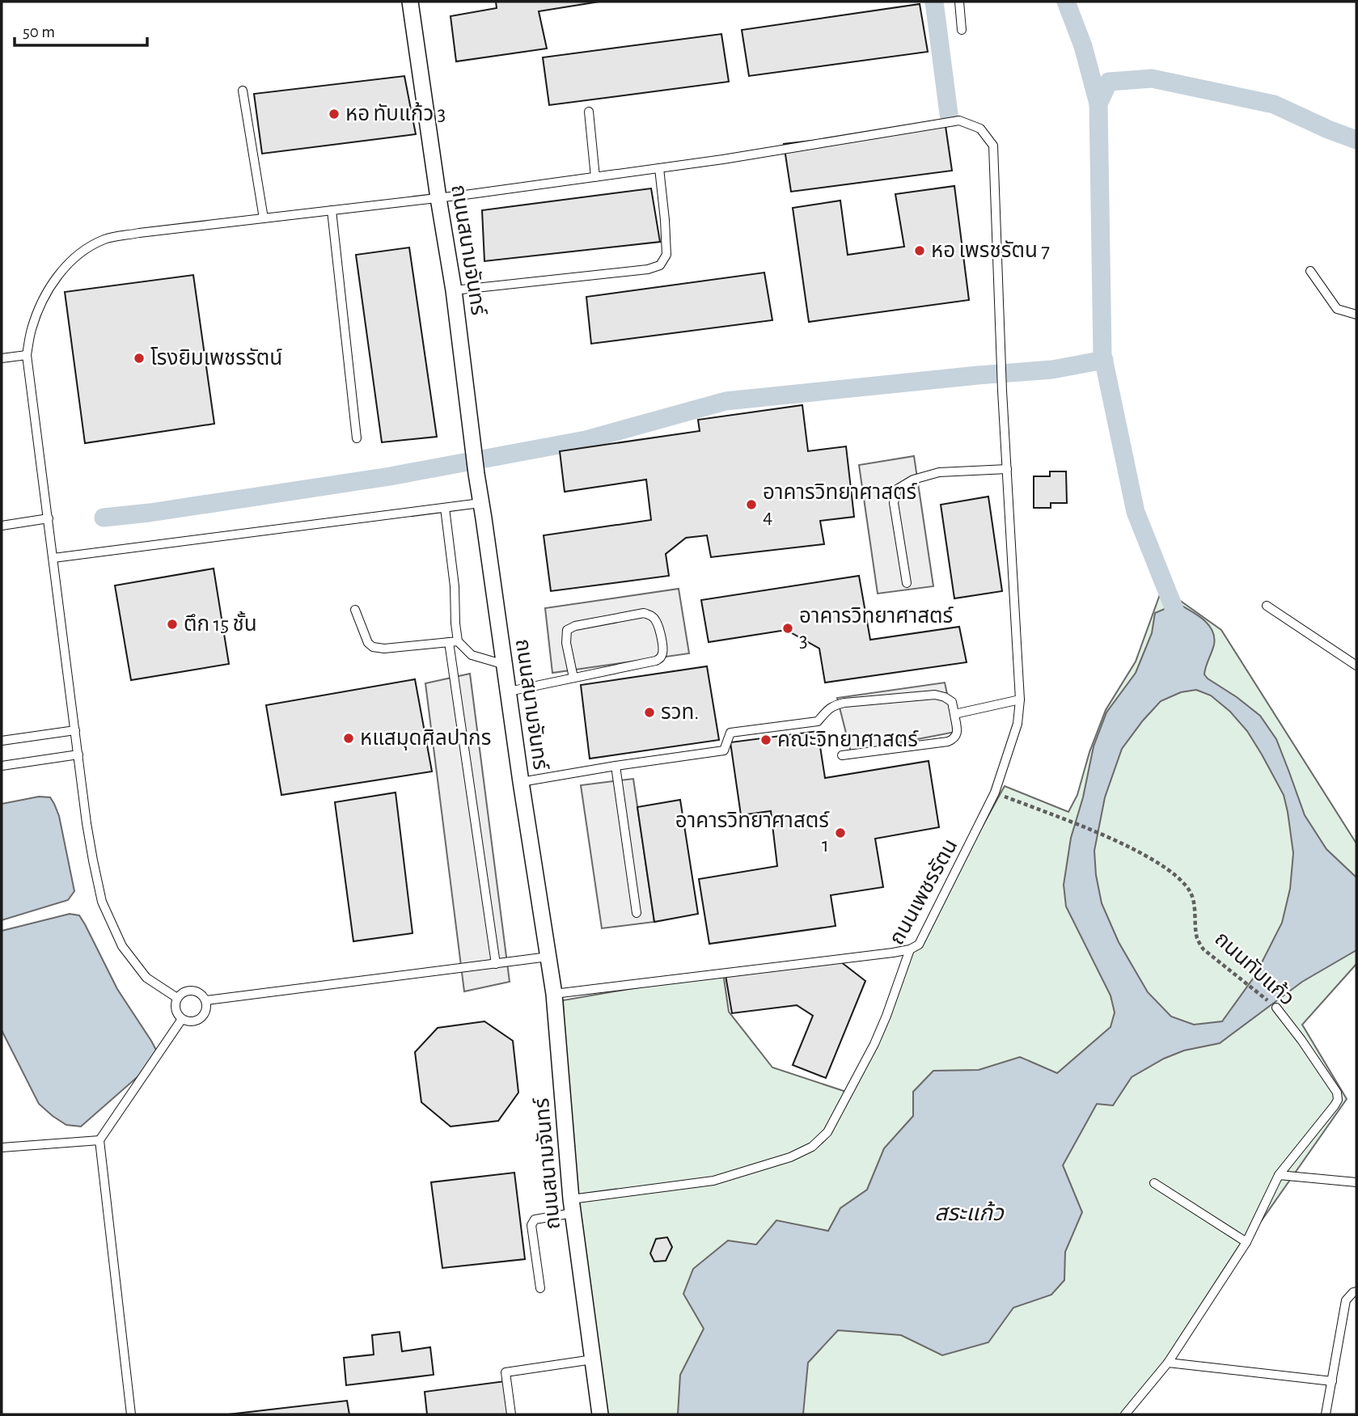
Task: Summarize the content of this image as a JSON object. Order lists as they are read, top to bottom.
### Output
{
  "streets": {
    "street": ["ถนนสนามจันทร์"],
    "lane": ["ถนนเพชรรัตน", "ถนนทับแก้ว"]
  },
  "crossings": [
    ["ถนนสนามจันทร์", "ถนนเพชรรัตน"],
    ["ถนนเพชรรัตน", "ถนนทับแก้ว"]
  ],
  "water": ["สระแก้ว"],
  "places": [
    "หอ ทับแก้ว 3",
    "หอ เพรชรัตน 7",
    "โรงยิมเพชรรัตน์",
    "อาคารวิทยาศาสตร์ 4",
    "ตึก 15 ชั้น",
    "อาคารวิทยาศาสตร์ 3",
    "รวท.",
    "หแสมุดศิลปากร",
    "คณะวิทยาศาสตร์",
    "อาคารวิทยาศาสตร์ 1"
  ],
  "scale_bar": "50 m"
}
